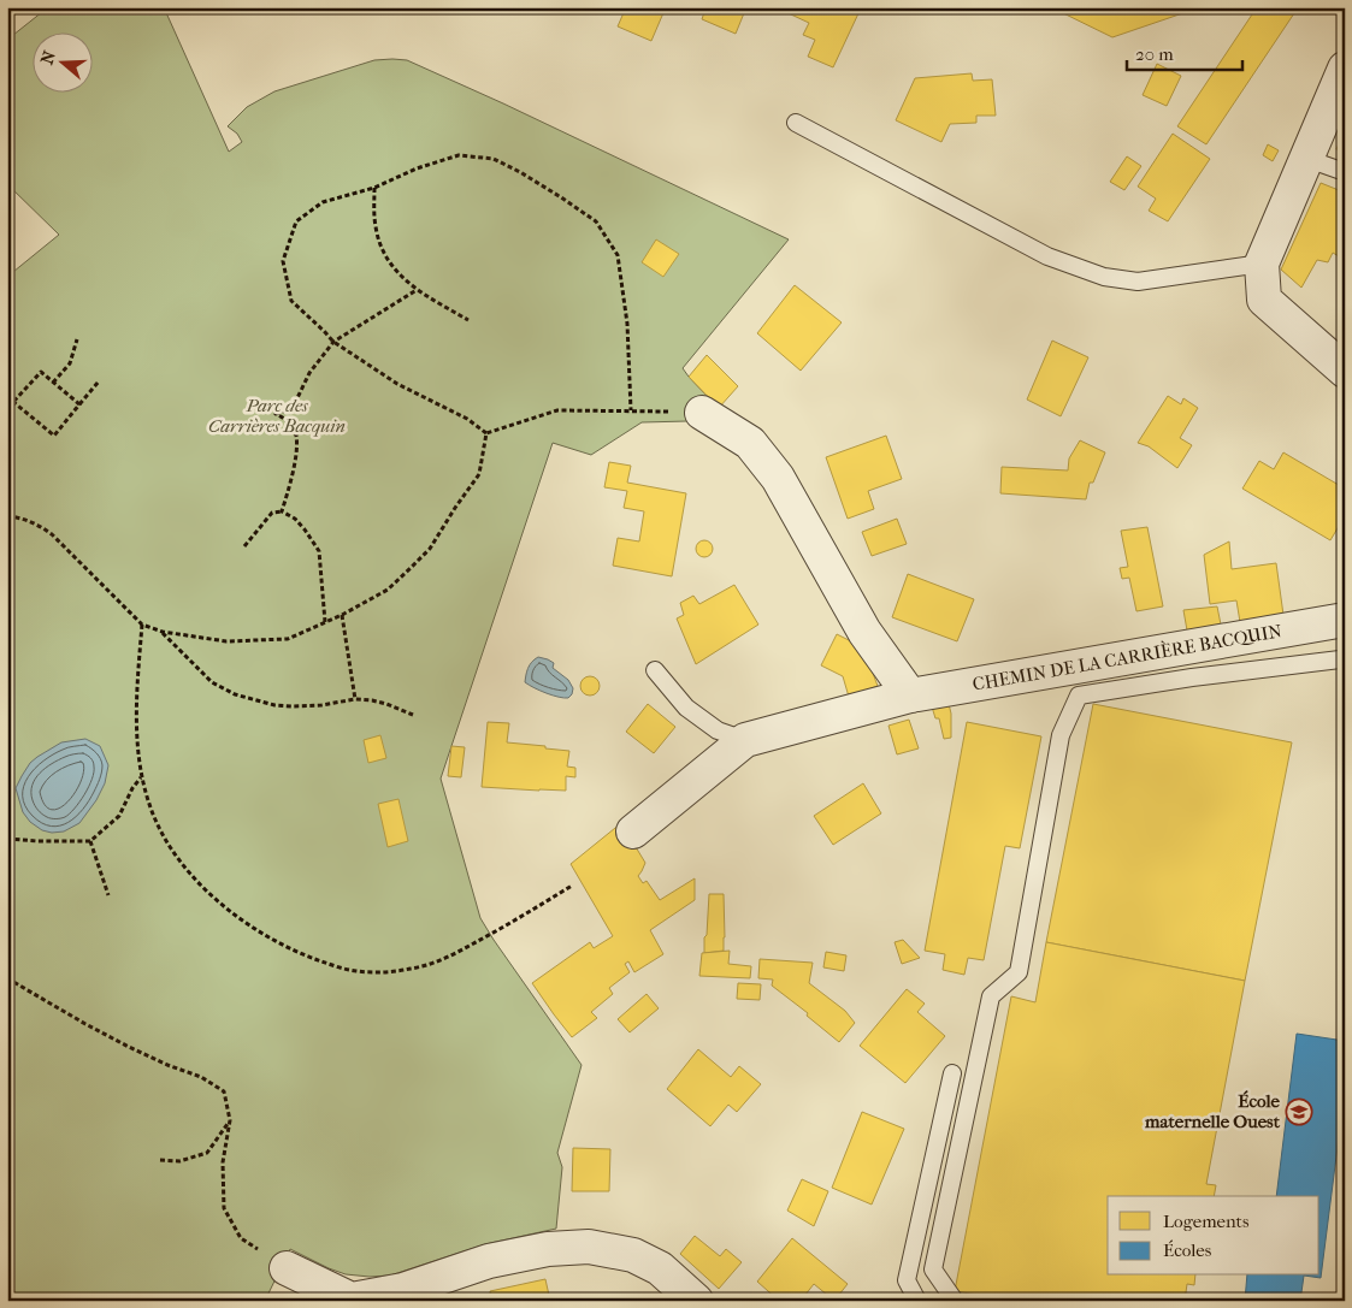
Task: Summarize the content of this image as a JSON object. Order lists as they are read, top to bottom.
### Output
{
  "streets": {
    "street": ["CHEMIN DE LA CARRIÈRE BACQUIN"]
  },
  "parks": ["Parc des Carrières Bacquin"],
  "places": {
    "school or university": ["École maternelle Ouest"]
  },
  "legend": ["Logements", "Écoles"],
  "scale_bar": "20 m",
  "north": "left"
}
